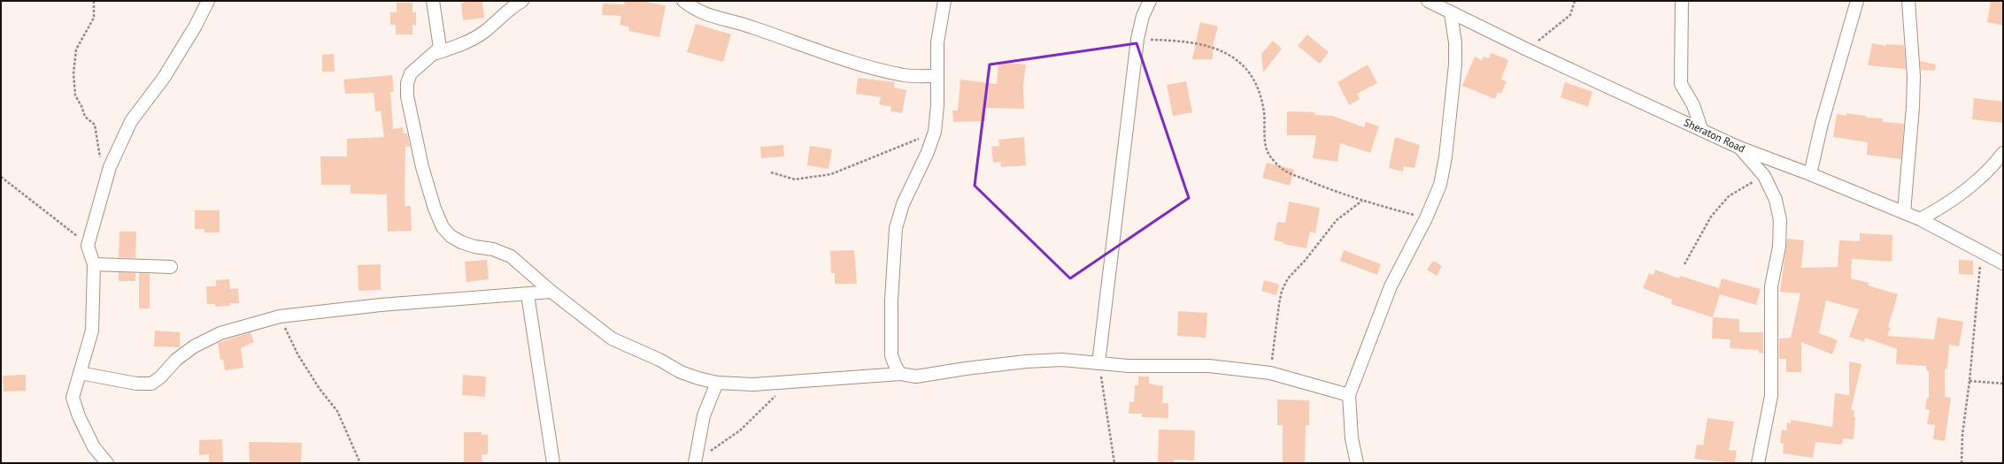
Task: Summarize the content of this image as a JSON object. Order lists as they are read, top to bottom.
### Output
{
  "streets": {
    "street": ["Sheraton Road"]
  }
}
